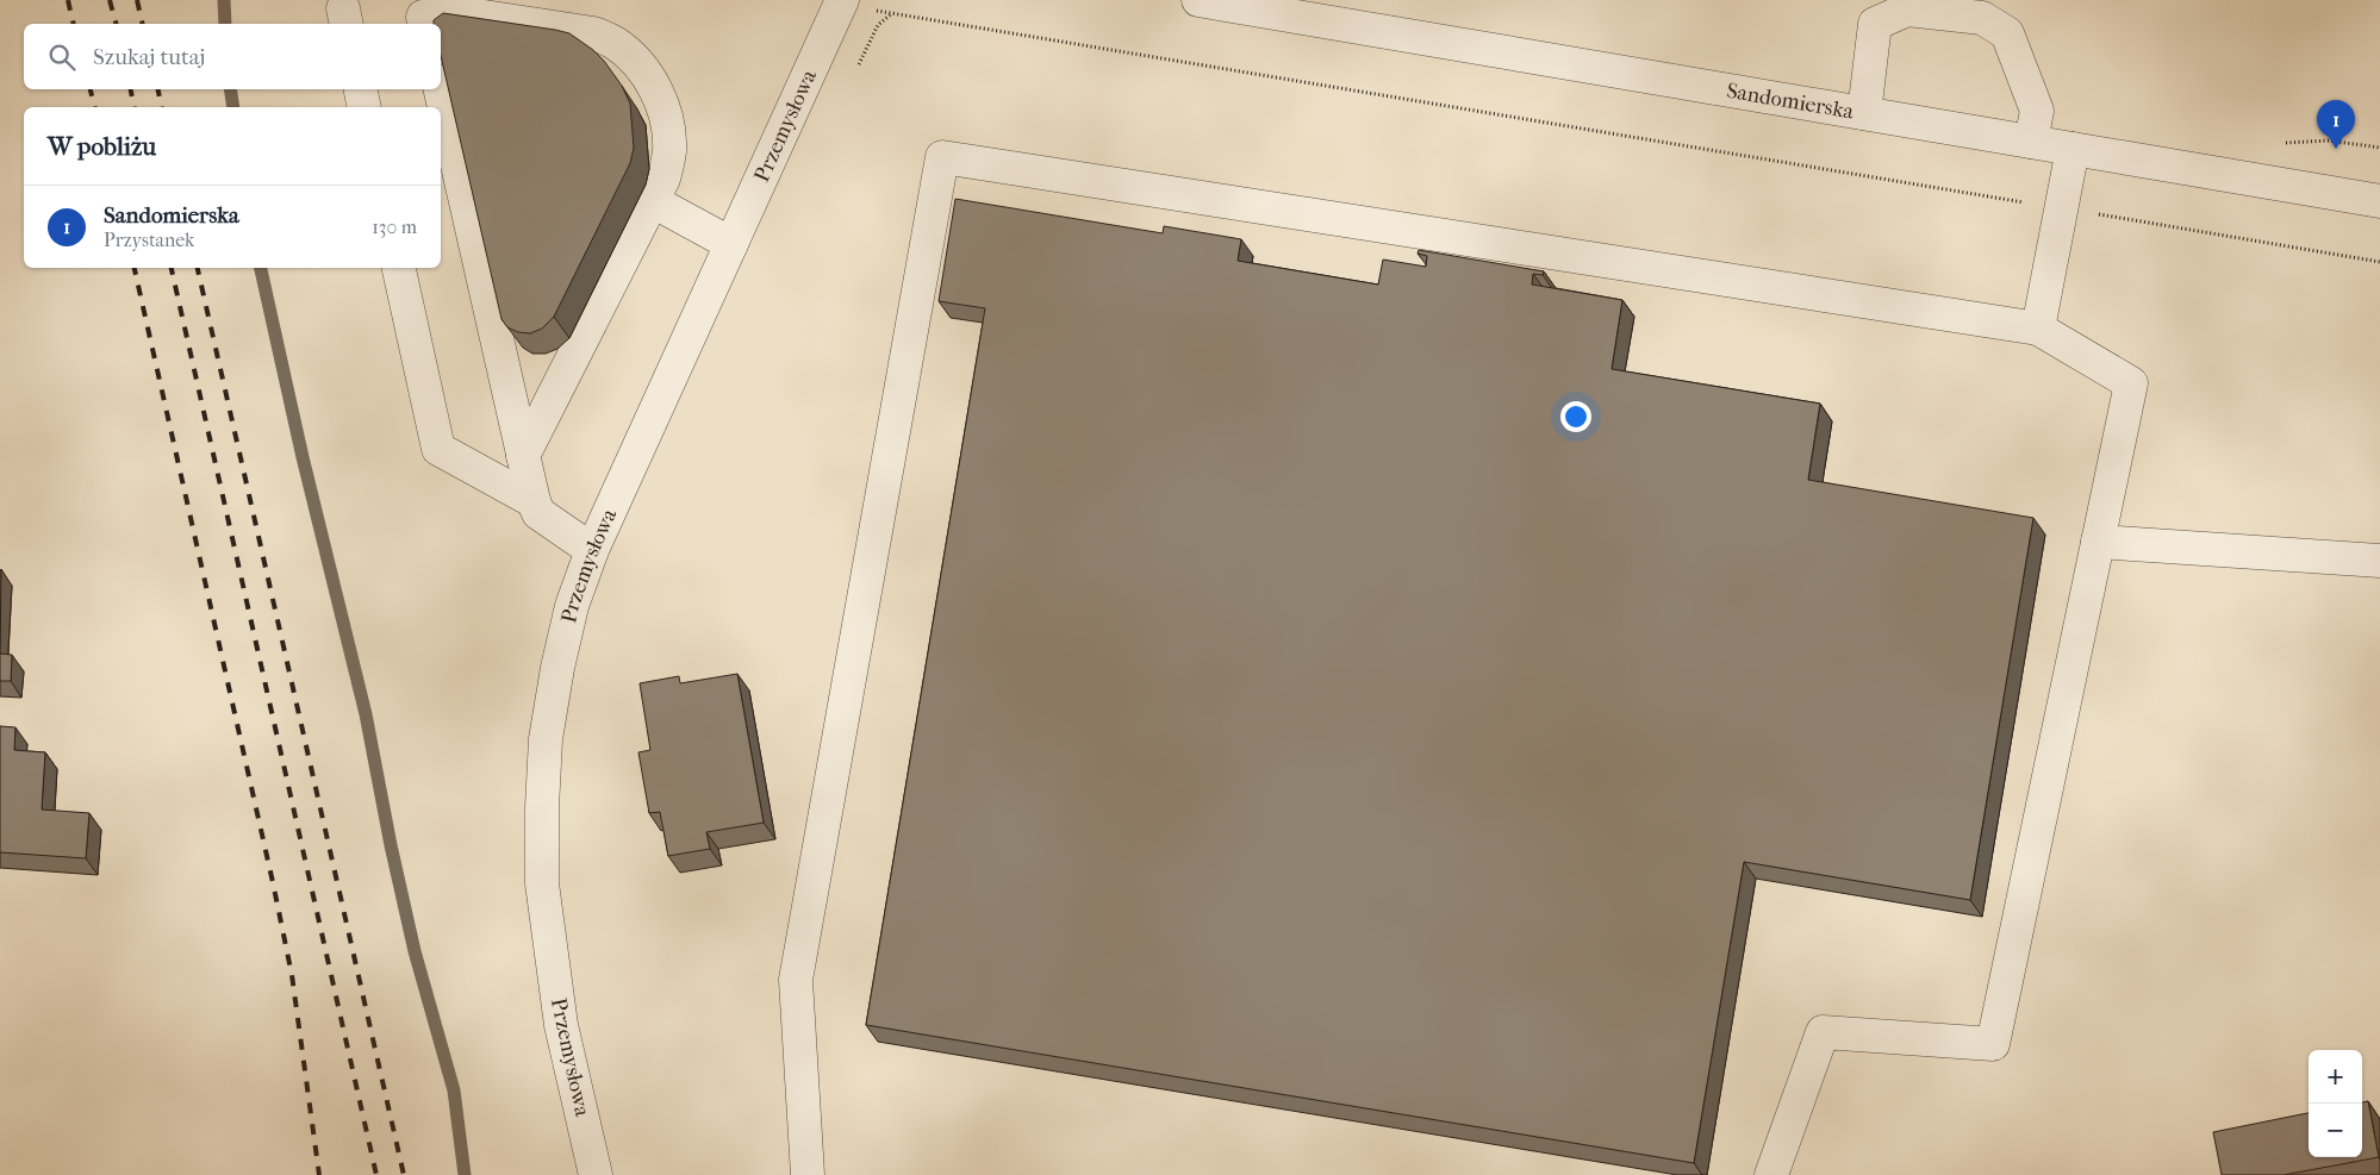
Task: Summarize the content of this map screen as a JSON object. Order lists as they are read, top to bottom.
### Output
{
  "streets": {
    "street": ["Sandomierska", "Przemysłowa"]
  },
  "page": {
    "search": "Szukaj tutaj",
    "pins": "1",
    "heading": "W pobliżu",
    "list": [
      {
        "mark": "1",
        "name": "Sandomierska",
        "note": "Przystanek",
        "value": "130 m"
      }
    ],
    "map_buttons": ["+", "−"]
  }
}
